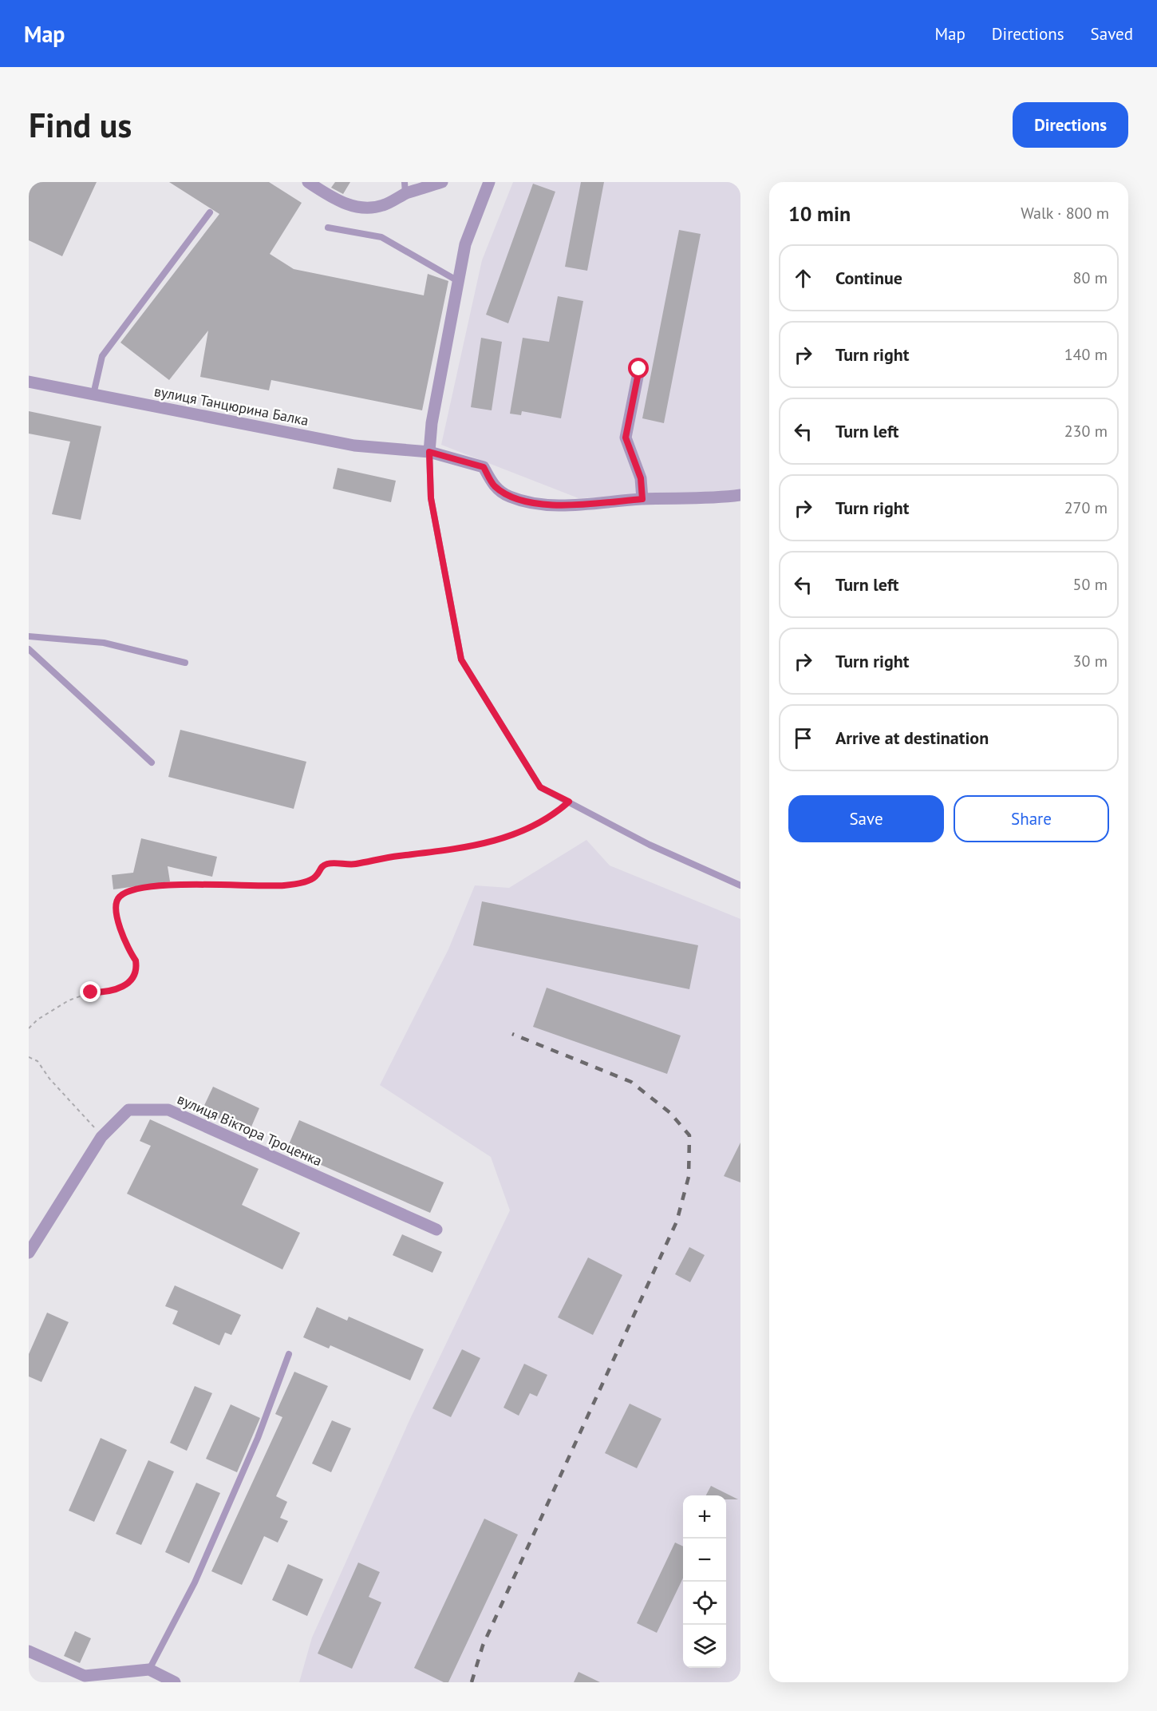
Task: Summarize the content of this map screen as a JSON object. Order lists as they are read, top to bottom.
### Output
{
  "streets": {
    "street": ["вулиця Танцюрина Балка", "вулиця Віктора Троценка"]
  },
  "page": {
    "header": "Map",
    "nav": ["Map", "Directions", "Saved"],
    "buttons": [
      "Directions",
      ["Save", "Share"]
    ],
    "title": "Find us",
    "heading": ["10 min", "Walk · 800 m"],
    "list": [
      ["Continue", "80 m"],
      ["Turn right", "140 m"],
      ["Turn left", "230 m"],
      ["Turn right", "270 m"],
      ["Turn left", "50 m"],
      ["Turn right", "30 m"],
      "Arrive at destination"
    ],
    "map_buttons": ["+", "−"]
  }
}
